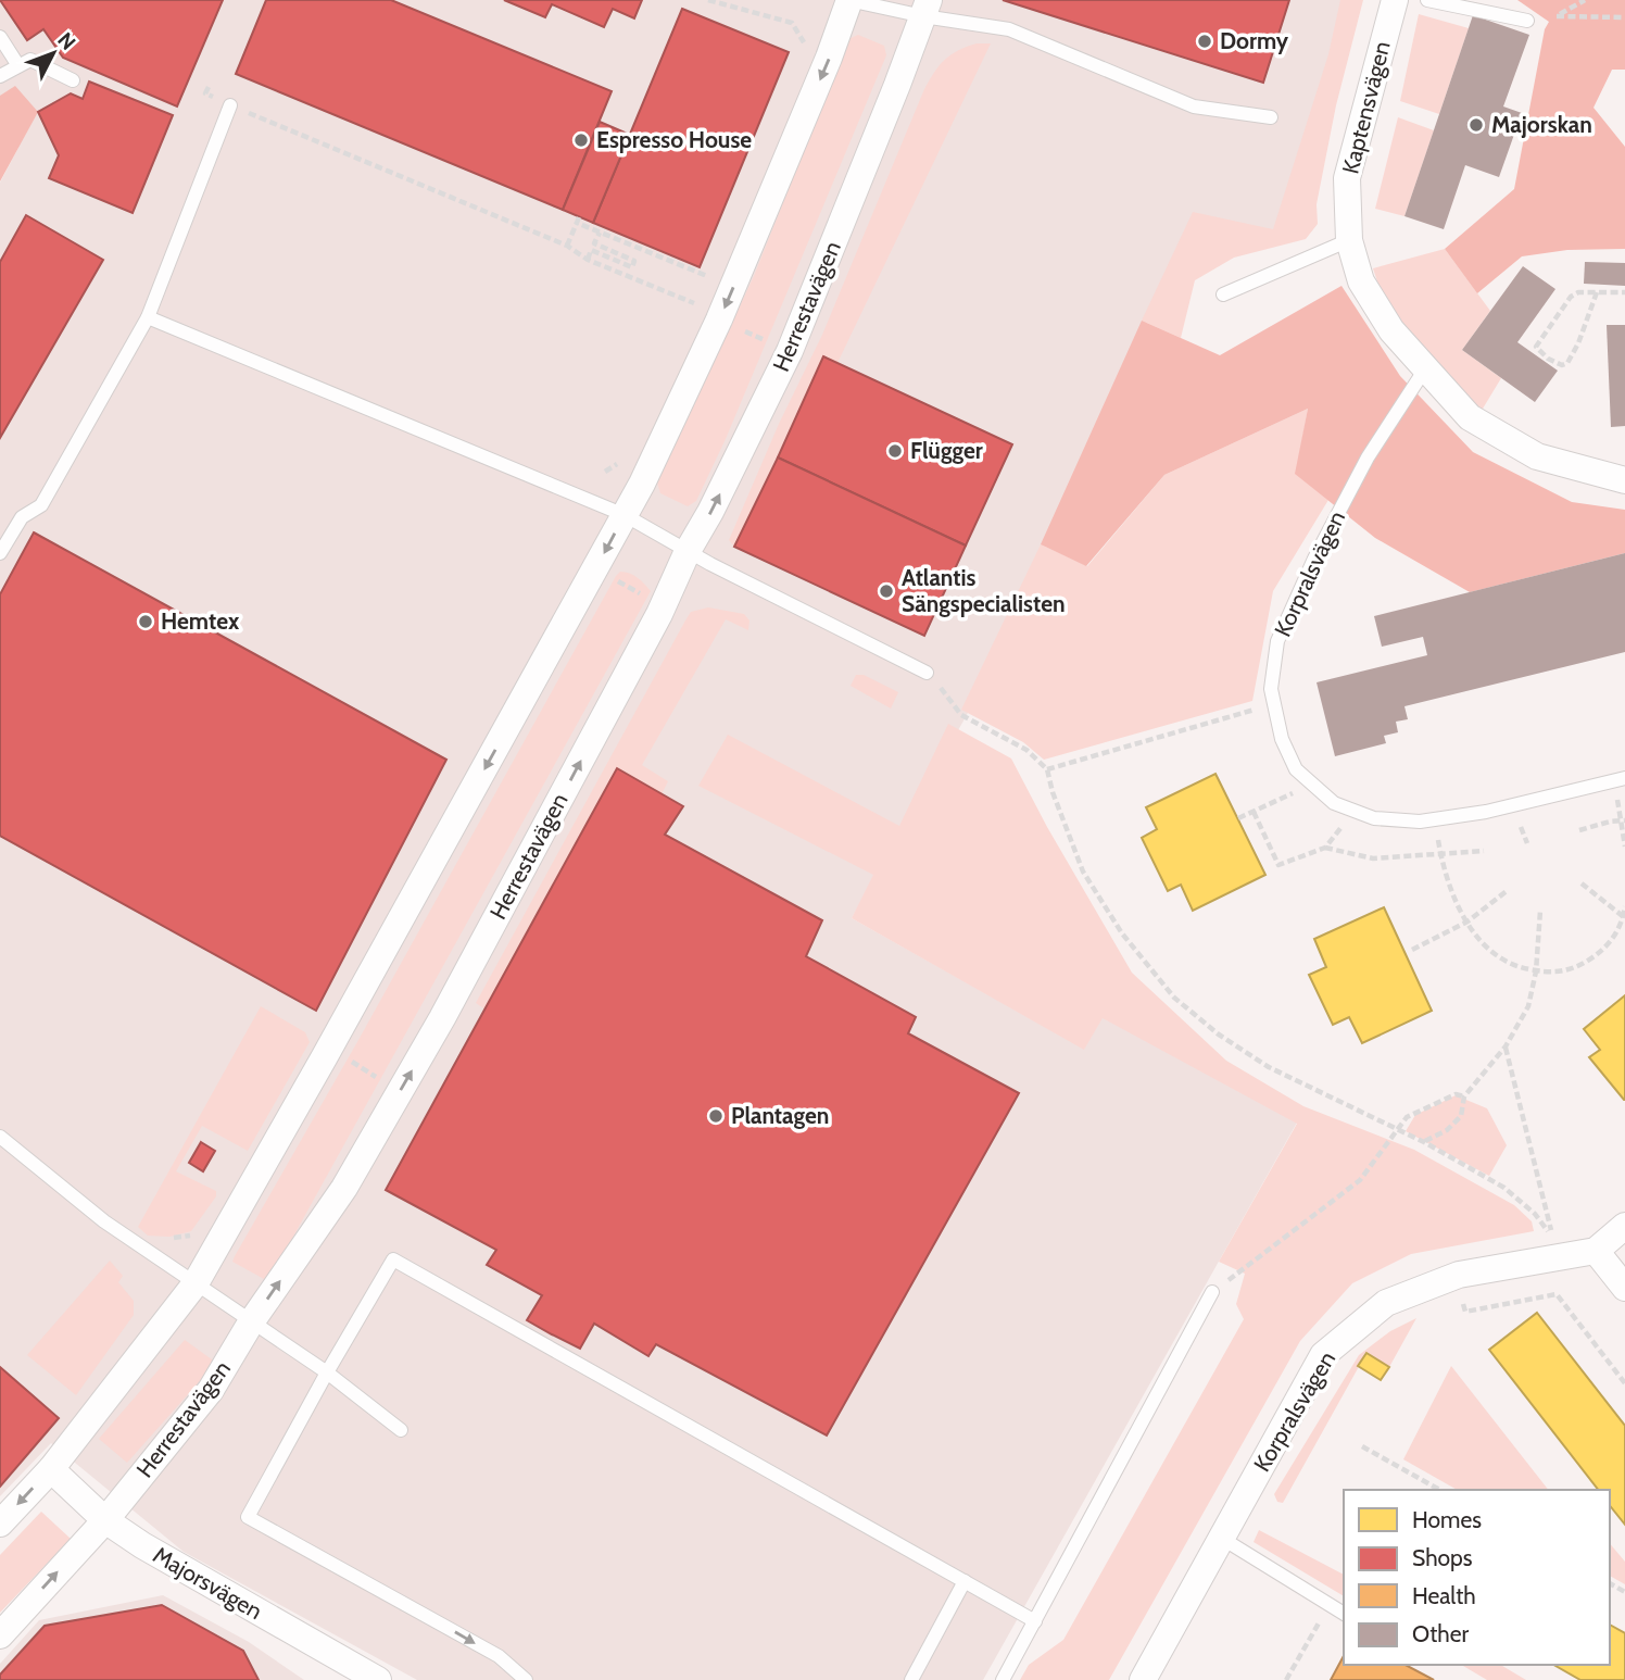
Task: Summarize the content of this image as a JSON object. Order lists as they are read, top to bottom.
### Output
{
  "streets": {
    "street": [
      "Kaptensvägen",
      "Herrestavägen",
      "Korpralsvägen",
      "Majorsvägen"
    ]
  },
  "crossings": [
    ["Kaptensvägen", "Korpralsvägen"],
    ["Herrestavägen", "Majorsvägen"]
  ],
  "places": [
    "Dormy",
    "Majorskan",
    "Espresso House",
    "Flügger",
    "Atlantis Sängspecialisten",
    "Hemtex",
    "Plantagen"
  ],
  "legend": [
    "Homes",
    "Shops",
    "Health",
    "Other"
  ],
  "north": "top right"
}
